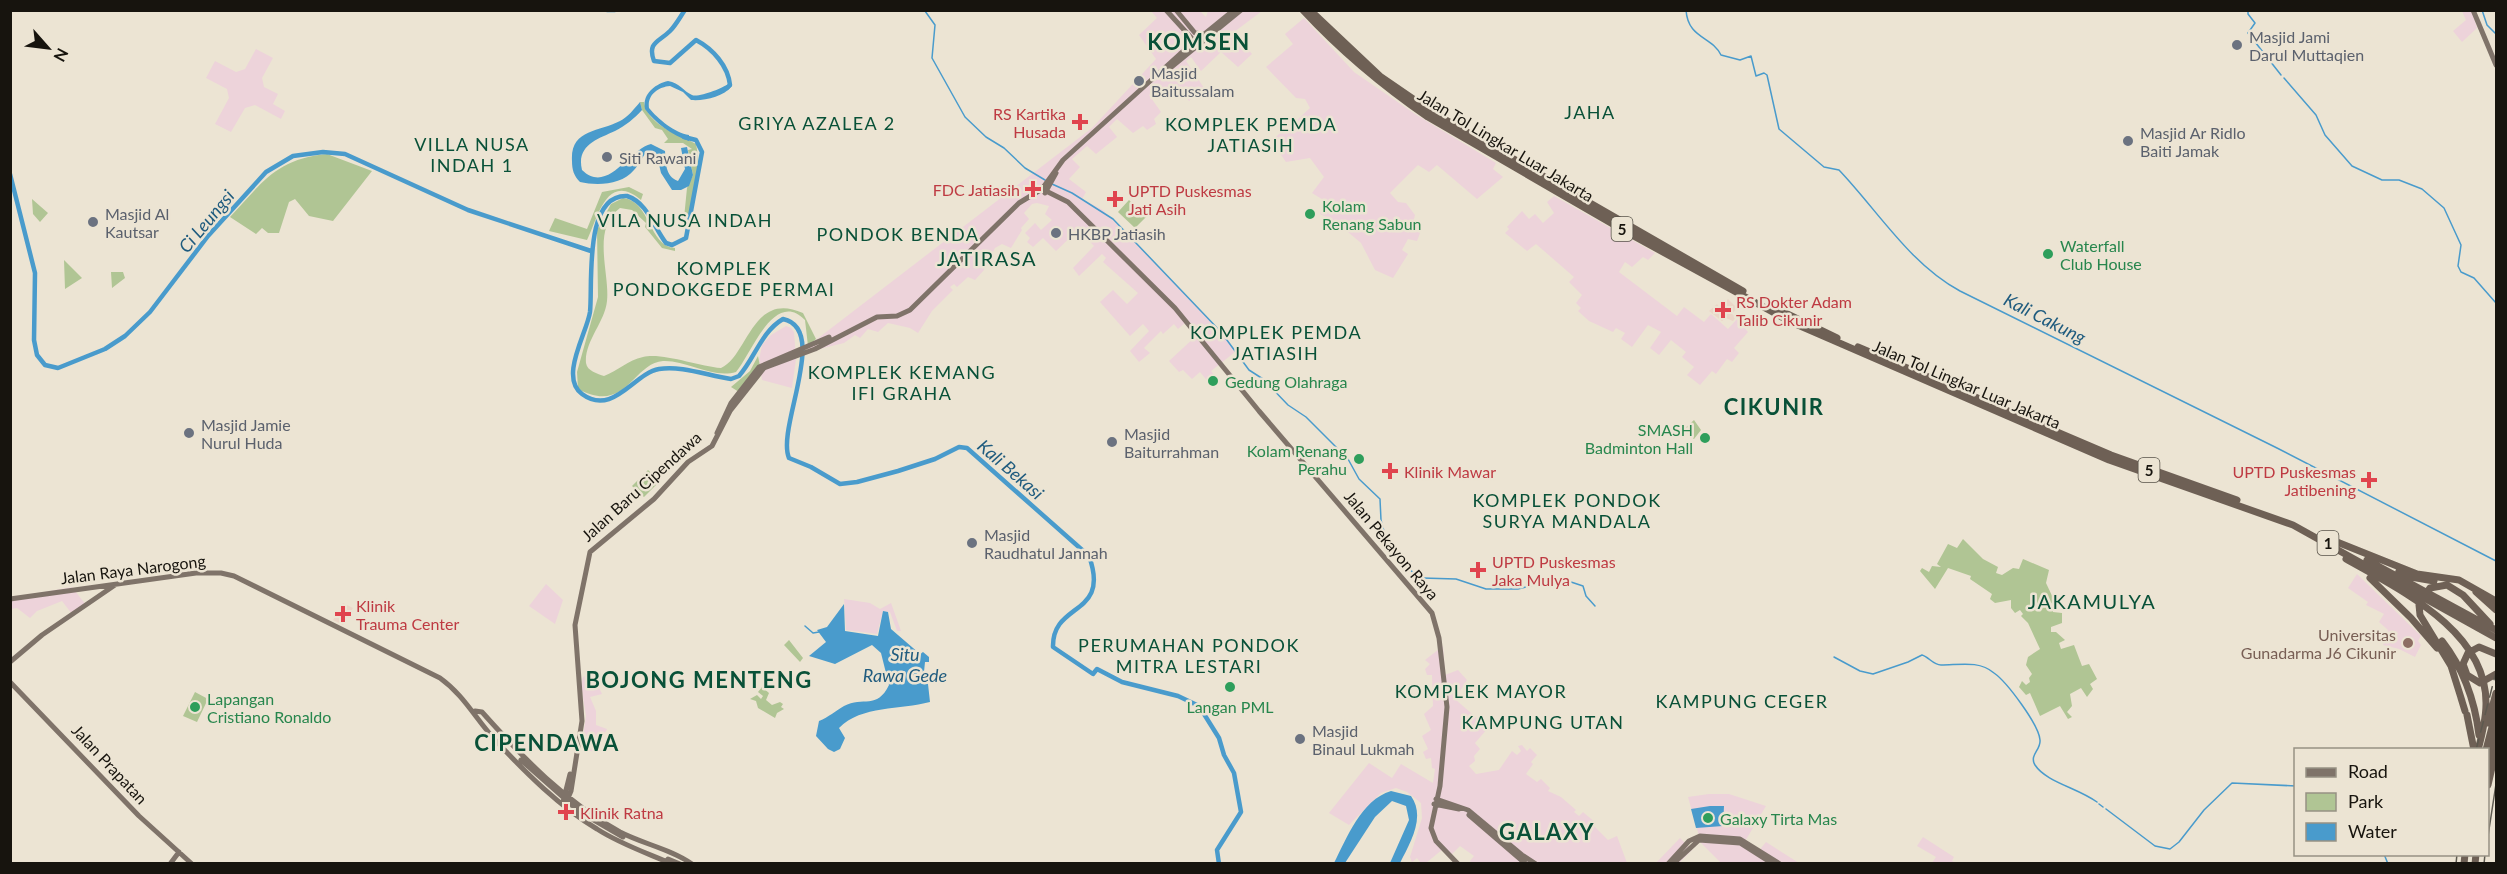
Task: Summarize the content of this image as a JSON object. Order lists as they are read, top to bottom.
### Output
{
  "streets": {
    "highway": ["Jalan Tol Lingkar Luar Jakarta", "5", "1"],
    "main road": [
      "Jalan Baru Cipendawa",
      "Jalan Pekayon Raya",
      "Jalan Raya Narogong",
      "Jalan Prapatan"
    ]
  },
  "crossings": [
    ["Jalan Baru Cipendawa", "Jalan Pekayon Raya"],
    ["Jalan Baru Cipendawa", "Jalan Raya Narogong"]
  ],
  "districts": [
    "KOMSEN",
    "JAHA",
    "GRIYA AZALEA 2",
    "KOMPLEK PEMDA JATIASIH",
    "VILLA NUSA INDAH 1",
    "VILA NUSA INDAH",
    "PONDOK BENDA",
    "JATIRASA",
    "KOMPLEK PONDOKGEDE PERMAI",
    "KOMPLEK PEMDA JATIASIH",
    "KOMPLEK KEMANG IFI GRAHA",
    "CIKUNIR",
    "KOMPLEK PONDOK SURYA MANDALA",
    "JAKAMULYA",
    "PERUMAHAN PONDOK MITRA LESTARI",
    "BOJONG MENTENG",
    "KOMPLEK MAYOR",
    "KAMPUNG CEGER",
    "KAMPUNG UTAN",
    "CIPENDAWA",
    "GALAXY"
  ],
  "water": [
    "Ci Leungsi",
    "Kali Cakung",
    "Kali Bekasi",
    "Situ Rawa Gede"
  ],
  "places": {
    "other": [
      "Masjid Jami Darul Muttaqien",
      "Masjid Baitussalam",
      "Masjid Ar Ridlo Baiti Jamak",
      "Siti Rawani",
      "Kolam Renang Sabun",
      "Masjid Al Kautsar",
      "HKBP Jatiasih",
      "Waterfall Club House",
      "Gedung Olahraga",
      "Masjid Jamie Nurul Huda",
      "SMASH Badminton Hall",
      "Masjid Baiturrahman",
      "Kolam Renang Perahu",
      "Masjid Raudhatul Jannah",
      "Universitas Gunadarma J6 Cikunir",
      "Langan PML",
      "Lapangan Cristiano Ronaldo",
      "Masjid Binaul Lukmah",
      "Galaxy Tirta Mas"
    ],
    "health": [
      "RS Kartika Husada",
      "FDC Jatiasih",
      "UPTD Puskesmas Jati Asih",
      "RS Dokter Adam Talib Cikunir",
      "Klinik Mawar",
      "UPTD Puskesmas Jatibening",
      "UPTD Puskesmas Jaka Mulya",
      "Klinik Trauma Center",
      "Klinik Ratna"
    ]
  },
  "legend": ["Road", "Park", "Water"],
  "north": "bottom right"
}
